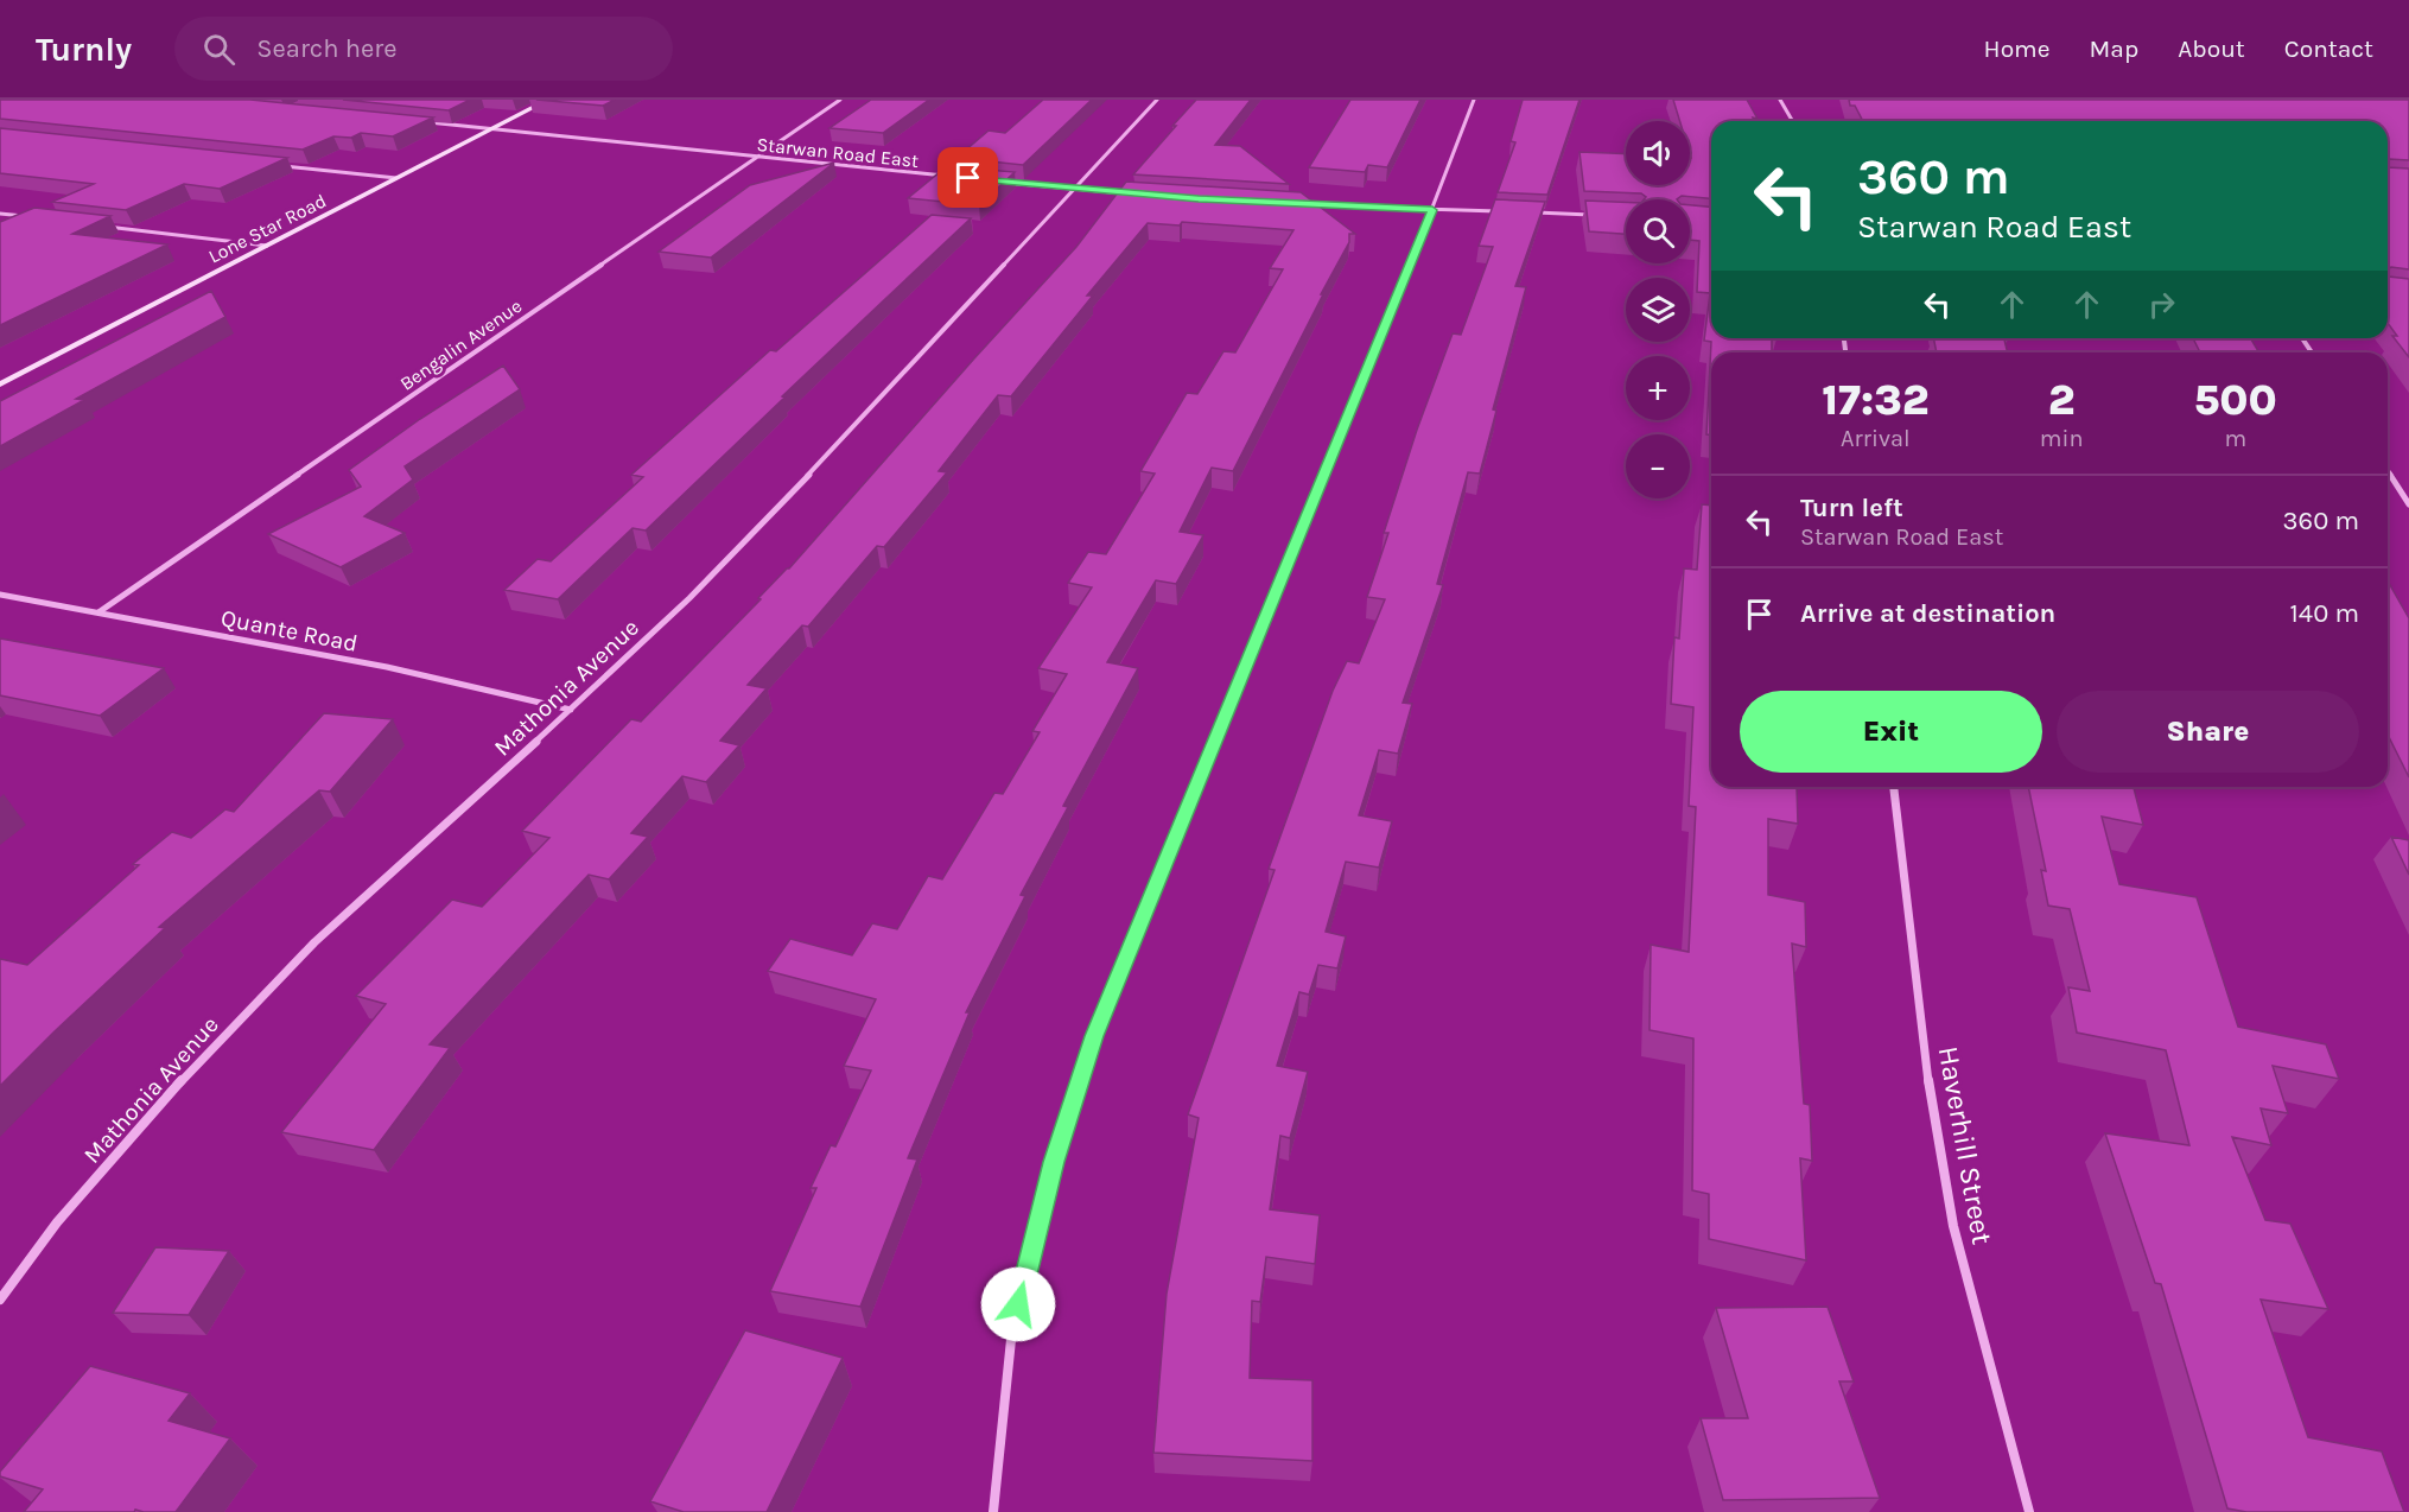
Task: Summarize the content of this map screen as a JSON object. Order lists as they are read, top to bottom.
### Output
{
  "streets": {
    "street": [
      "Starwan Road East",
      "Lone Star Road",
      "Bengalin Avenue",
      "Quante Road",
      "Mathonia Avenue",
      "Haverhill Street"
    ]
  },
  "crossings": [
    ["Starwan Road East", "Lone Star Road"],
    ["Starwan Road East", "Bengalin Avenue"],
    ["Bengalin Avenue", "Quante Road"],
    ["Quante Road", "Mathonia Avenue"]
  ],
  "page": {
    "header": "Turnly",
    "search": "Search here",
    "nav": [
      "Home",
      "Map",
      "About",
      "Contact"
    ],
    "map_buttons": ["+", "−"],
    "turn": ["360 m", "Starwan Road East"],
    "eta": [
      "17:32",
      "Arrival",
      "2",
      "min",
      "500",
      "m"
    ],
    "list": [
      {
        "name": "Turn left",
        "note": "Starwan Road East",
        "value": "360 m"
      },
      {
        "name": "Arrive at destination",
        "value": "140 m"
      }
    ],
    "buttons": ["Exit", "Share"]
  }
}
